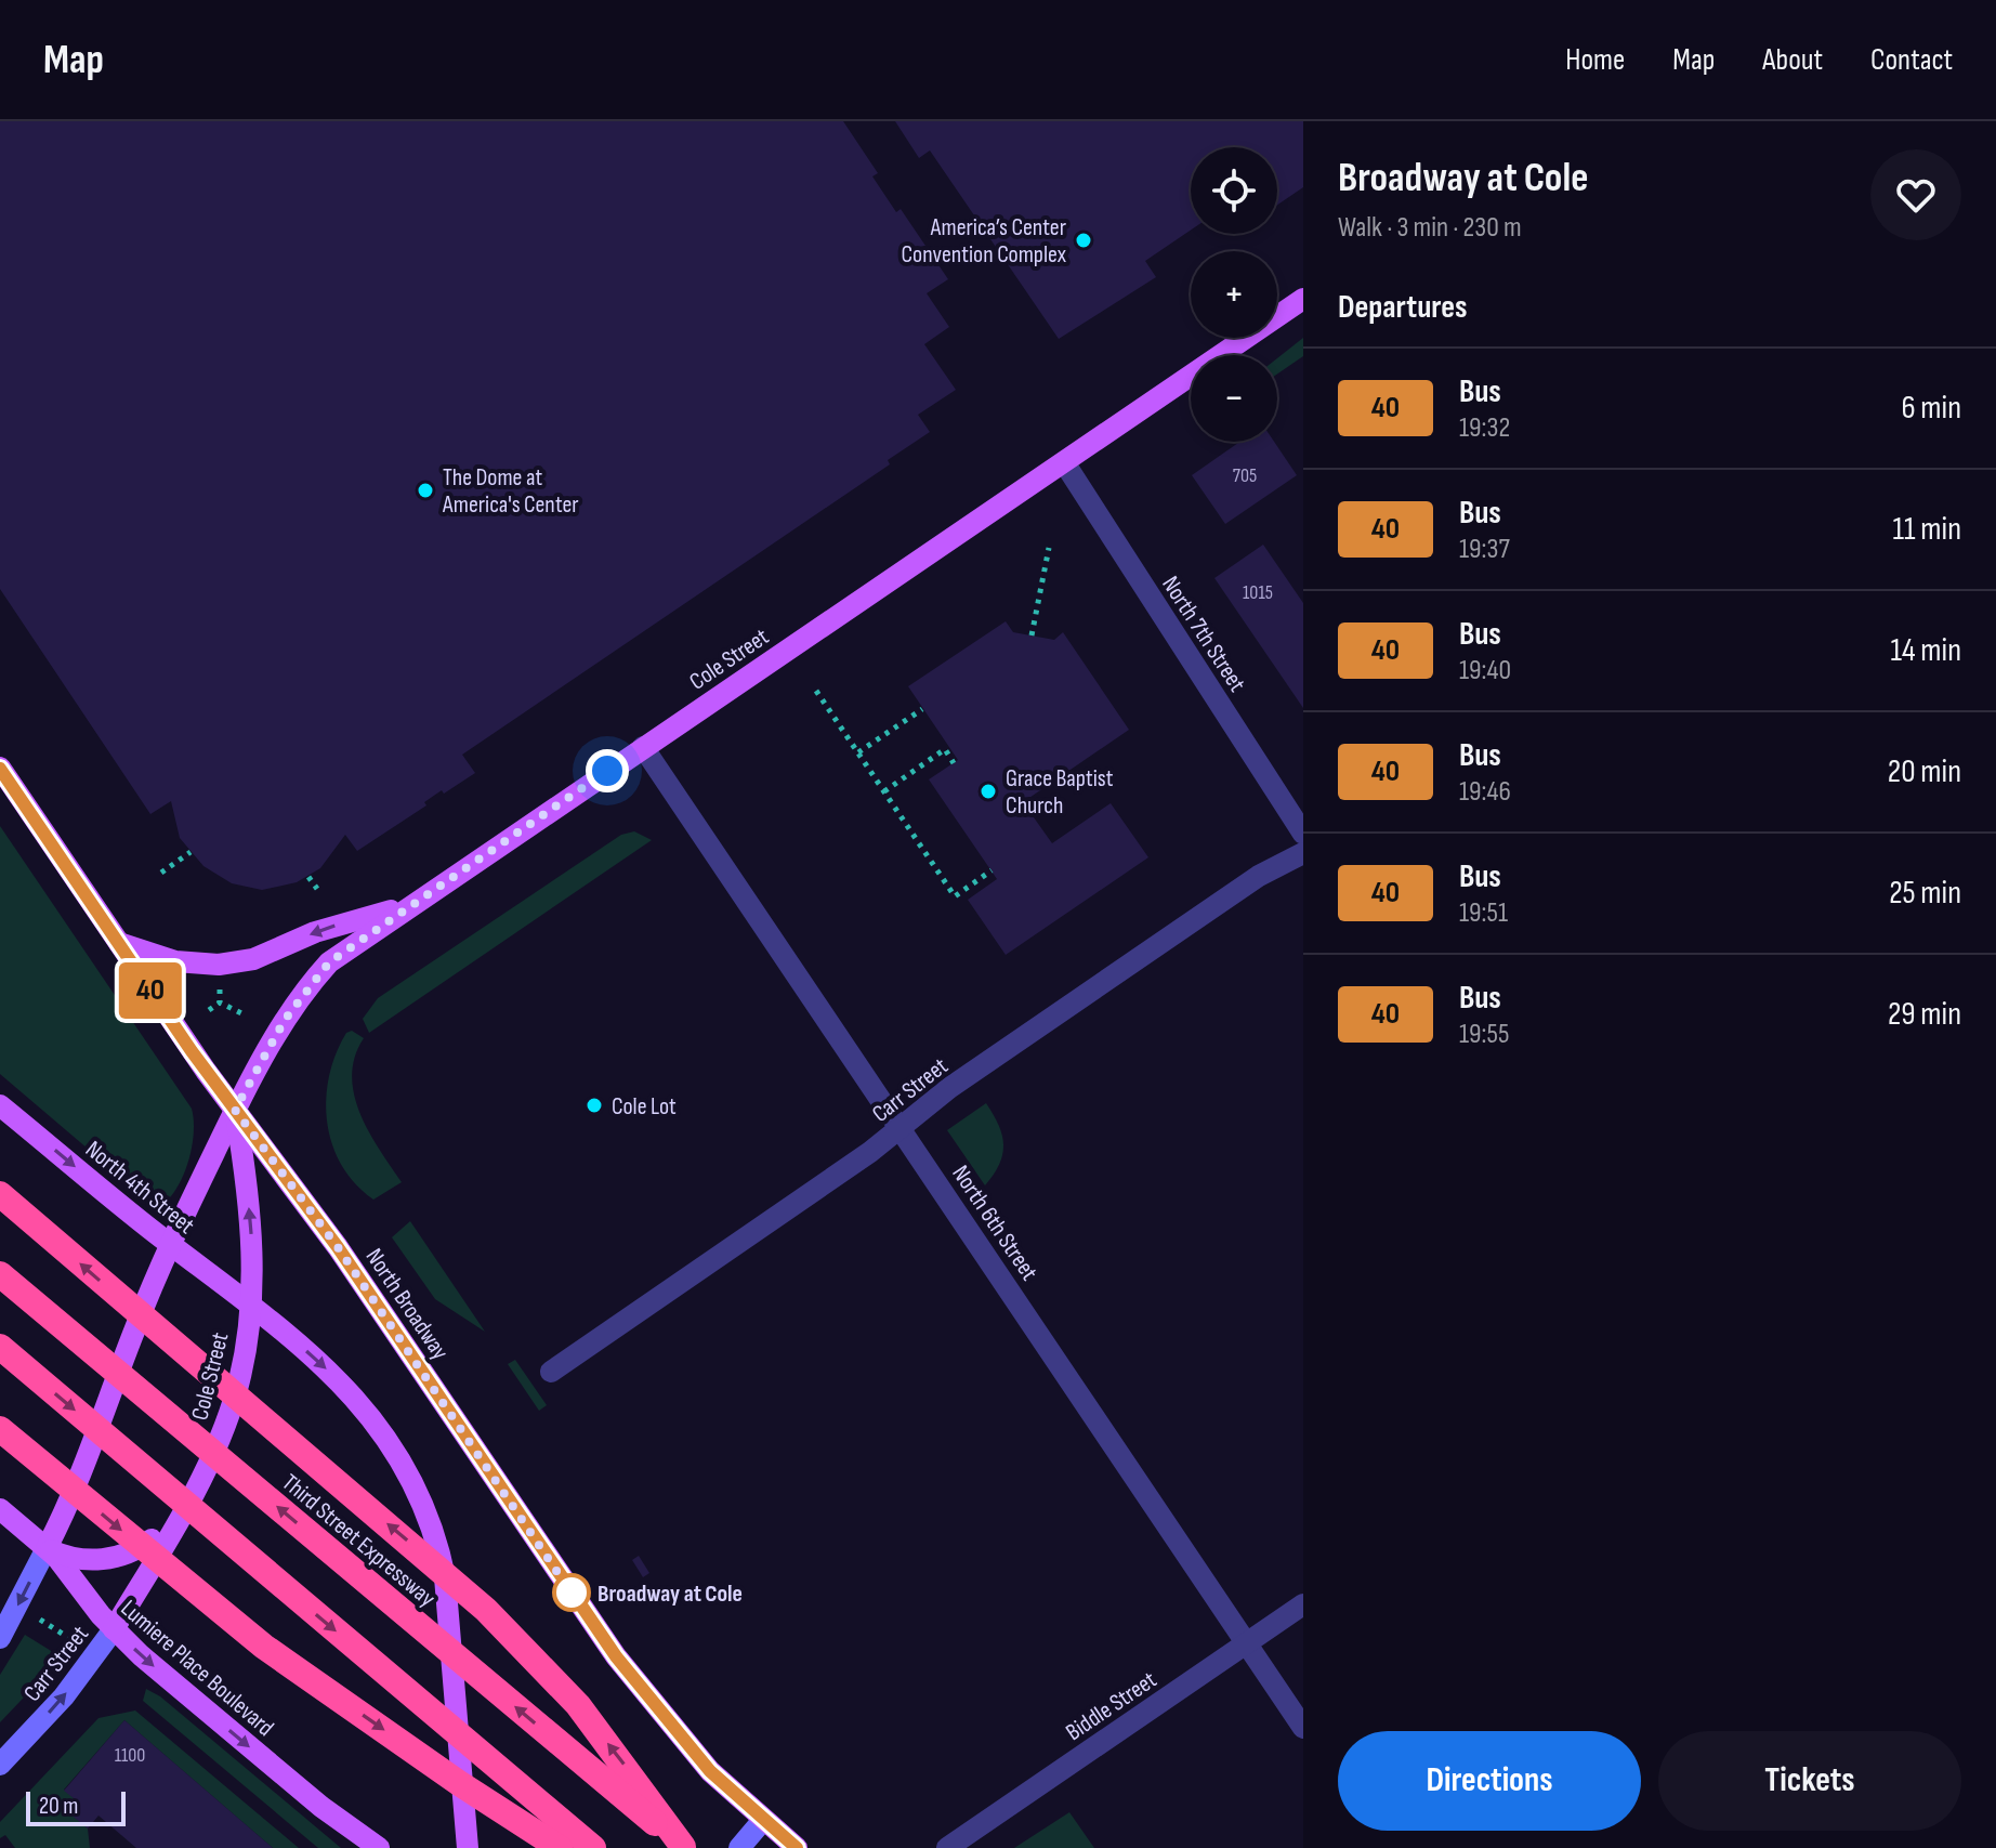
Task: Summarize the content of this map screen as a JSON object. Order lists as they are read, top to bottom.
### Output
{
  "streets": {
    "highway": ["Third Street Expressway"],
    "main road": [
      "Cole Street",
      "North 4th Street",
      "North Broadway",
      "Lumiere Place Boulevard"
    ],
    "street": [
      "North 7th Street",
      "Carr Street",
      "North 6th Street",
      "Biddle Street"
    ]
  },
  "crossings": [
    ["North 7th Street", "Cole Street"],
    ["Cole Street", "Carr Street"],
    ["Cole Street", "North 4th Street"],
    ["Cole Street", "North 6th Street"],
    ["Cole Street", "North Broadway"],
    ["Cole Street", "Lumiere Place Boulevard"],
    ["Carr Street", "North 6th Street"],
    ["Carr Street", "Lumiere Place Boulevard"],
    ["North 6th Street", "Biddle Street"]
  ],
  "one_way": ["North 4th Street", "Lumiere Place Boulevard"],
  "places": [
    "America’s Center Convention Complex",
    "The Dome at America's Center",
    "Grace Baptist Church",
    "Cole Lot",
    "Broadway at Cole"
  ],
  "lines": ["bus line 40"],
  "house_numbers": ["705", "1015", "1100"],
  "scale_bar": "20 m",
  "page": {
    "header": "Map",
    "nav": [
      "Home",
      "Map",
      "About",
      "Contact"
    ],
    "on_map": "40",
    "heading": [
      ["Broadway at Cole", "Walk · 3 min · 230 m"],
      "Departures"
    ],
    "map_buttons": ["+", "−"],
    "list": [
      {
        "mark": "40",
        "name": "Bus",
        "note": "19:32",
        "value": "6 min"
      },
      {
        "mark": "40",
        "name": "Bus",
        "note": "19:37",
        "value": "11 min"
      },
      {
        "mark": "40",
        "name": "Bus",
        "note": "19:40",
        "value": "14 min"
      },
      {
        "mark": "40",
        "name": "Bus",
        "note": "19:46",
        "value": "20 min"
      },
      {
        "mark": "40",
        "name": "Bus",
        "note": "19:51",
        "value": "25 min"
      },
      {
        "mark": "40",
        "name": "Bus",
        "note": "19:55",
        "value": "29 min"
      }
    ],
    "buttons": ["Directions", "Tickets"],
    "scale": "20 m"
  }
}
